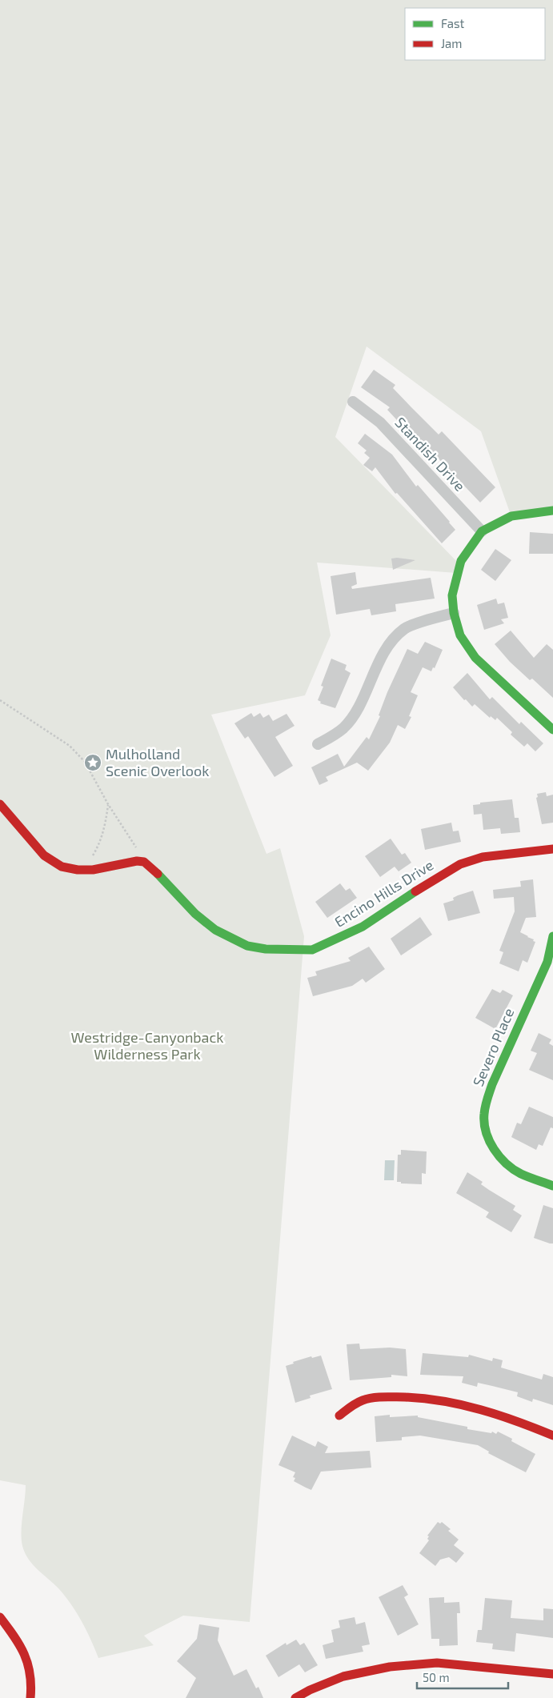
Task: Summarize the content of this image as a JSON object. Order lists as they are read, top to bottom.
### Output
{
  "streets": {
    "street": ["Standish Drive", "Encino Hills Drive", "Severo Place"]
  },
  "parks": ["Westridge-Canyonback Wilderness Park"],
  "places": {
    "place": ["Mulholland Scenic Overlook"]
  },
  "legend": ["Fast", "Jam"],
  "scale_bar": "50 m"
}
